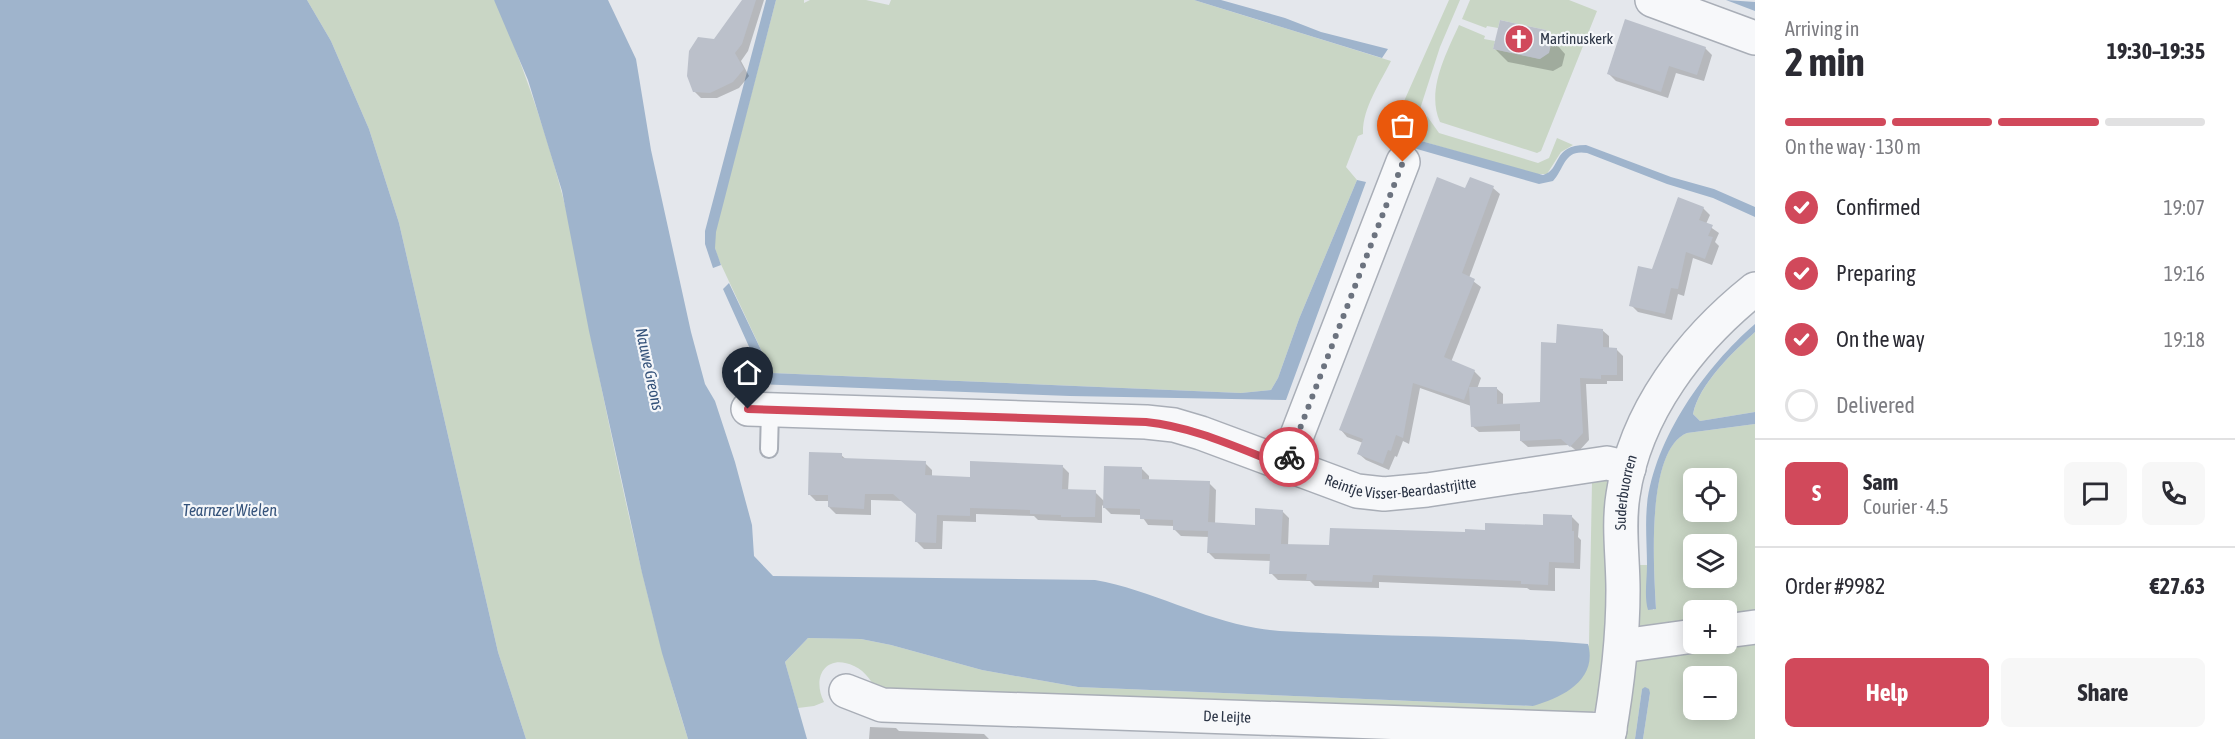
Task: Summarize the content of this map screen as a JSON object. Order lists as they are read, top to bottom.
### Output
{
  "streets": {
    "street": ["Reintje Visser-Beardastrjitte", "Suderbuorren", "De Leijte"]
  },
  "crossings": [
    ["Reintje Visser-Beardastrjitte", "Suderbuorren"],
    ["Suderbuorren", "De Leijte"]
  ],
  "water": ["Nauwe Greons", "Tearnzer Wielen"],
  "places": {
    "church": ["Martinuskerk"]
  },
  "page": {
    "heading": ["2 min", "Arriving in", "19:30–19:35"],
    "panel": [
      "Sam",
      "Courier · 4.5",
      "Order #9982",
      "€27.63"
    ],
    "bar": "On the way · 130 m",
    "list": [
      ["Confirmed", "19:07"],
      ["Preparing", "19:16"],
      ["On the way", "19:18"],
      "Delivered"
    ],
    "round": "S",
    "map_buttons": ["+", "−"],
    "buttons": ["Help", "Share"]
  }
}
